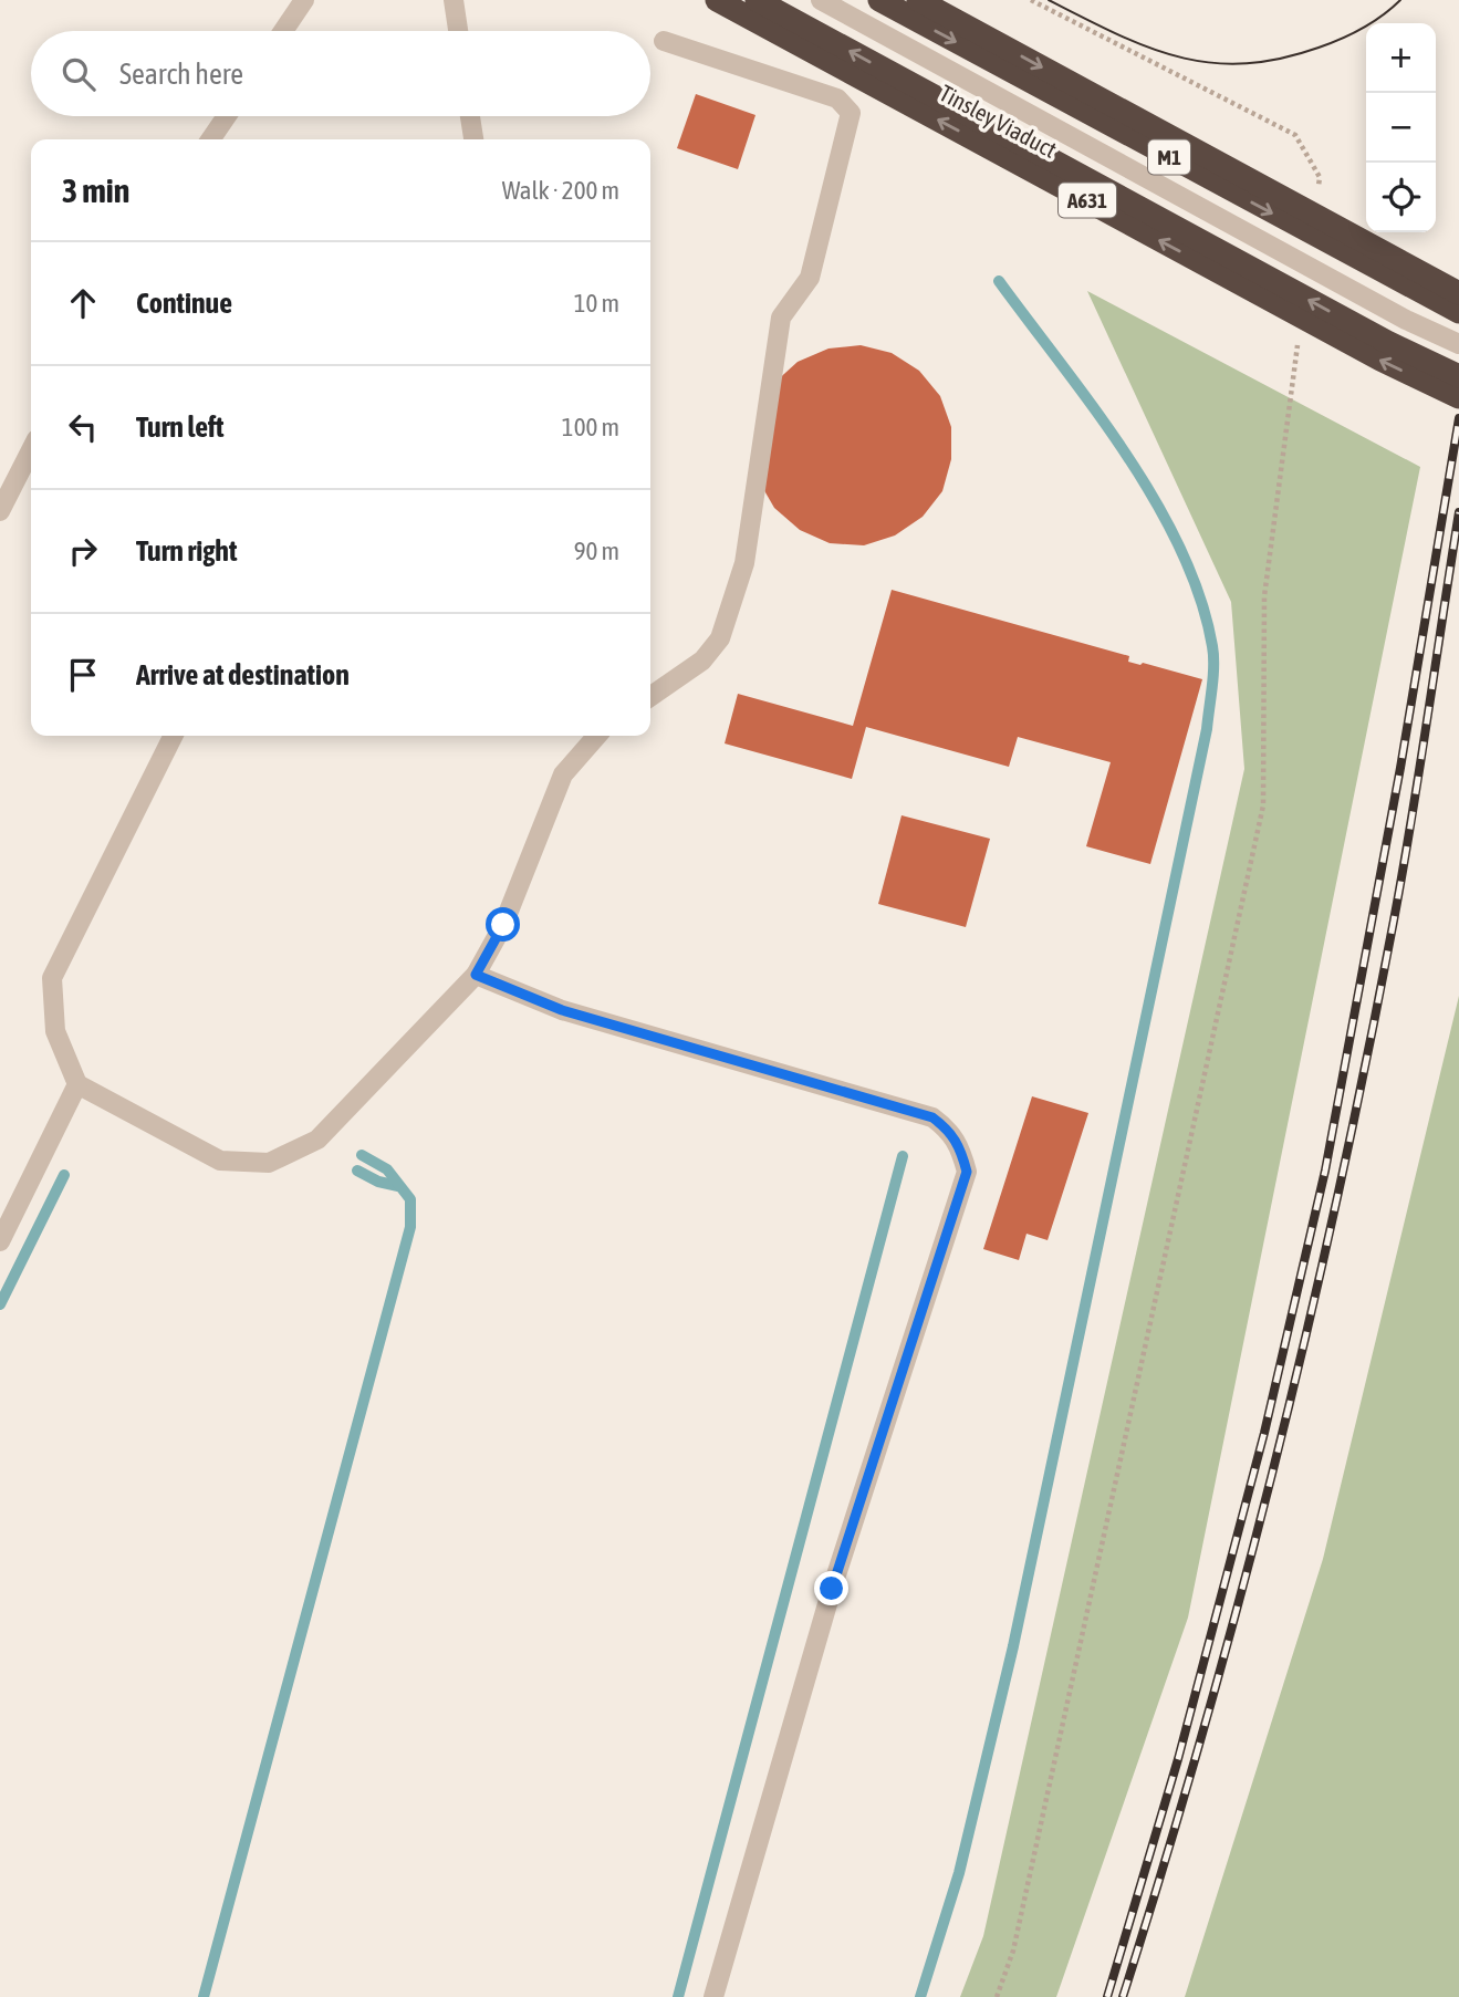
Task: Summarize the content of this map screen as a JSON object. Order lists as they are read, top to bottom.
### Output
{
  "streets": {
    "highway": ["Tinsley Viaduct", "M1", "A631"]
  },
  "page": {
    "map_buttons": ["+", "−"],
    "search": "Search here",
    "heading": ["3 min", "Walk · 200 m"],
    "list": [
      ["Continue", "10 m"],
      ["Turn left", "100 m"],
      ["Turn right", "90 m"],
      "Arrive at destination"
    ]
  }
}
